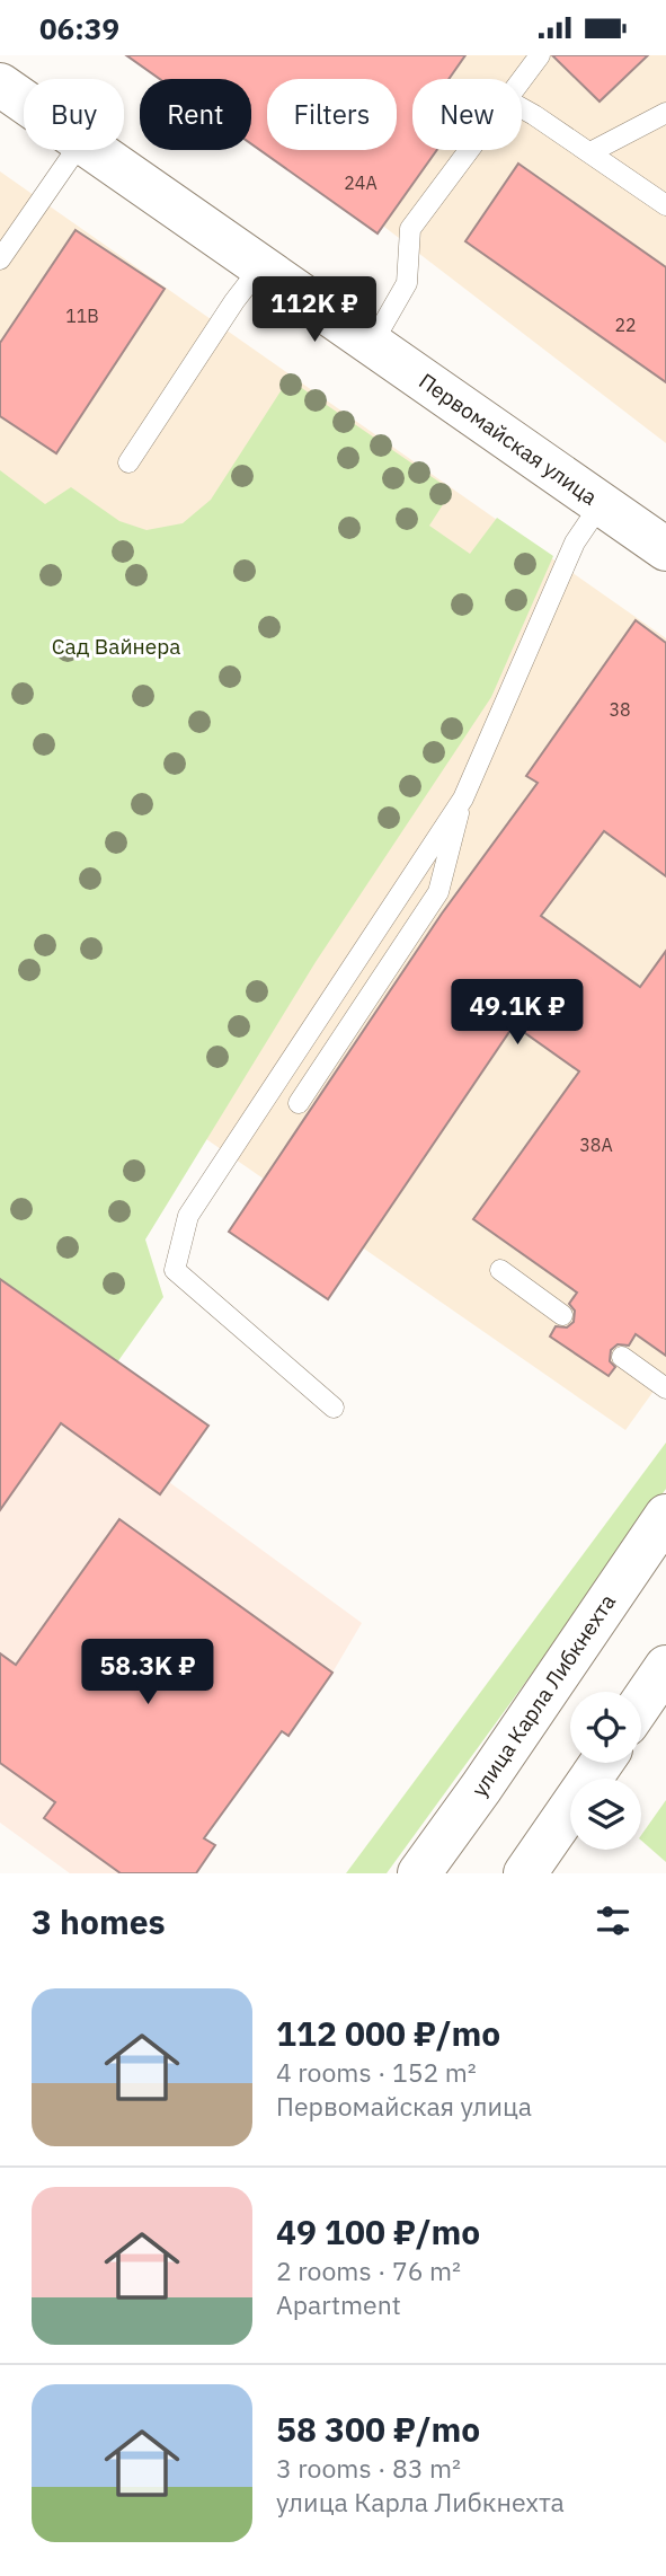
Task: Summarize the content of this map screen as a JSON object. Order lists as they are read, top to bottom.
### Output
{
  "streets": {
    "street": ["Первомайская улица", "улица Карла Либкнехта"]
  },
  "parks": ["Сад Вайнера"],
  "house_numbers": [
    "24А",
    "11В",
    "22",
    "38",
    "38А"
  ],
  "page": {
    "status": "06:39",
    "chip": [
      "Buy",
      "Rent",
      "Filters",
      "New"
    ],
    "price": ["112K ₽", "49.1K ₽", "58.3K ₽"],
    "heading": "3 homes",
    "list": [
      {
        "name": "112 000 ₽/mo",
        "note": "4 rooms · 152 m² · Первомайская улица"
      },
      {
        "name": "49 100 ₽/mo",
        "note": "2 rooms · 76 m² · Apartment"
      },
      {
        "name": "58 300 ₽/mo",
        "note": "3 rooms · 83 m² · улица Карла Либкнехта"
      }
    ]
  }
}
